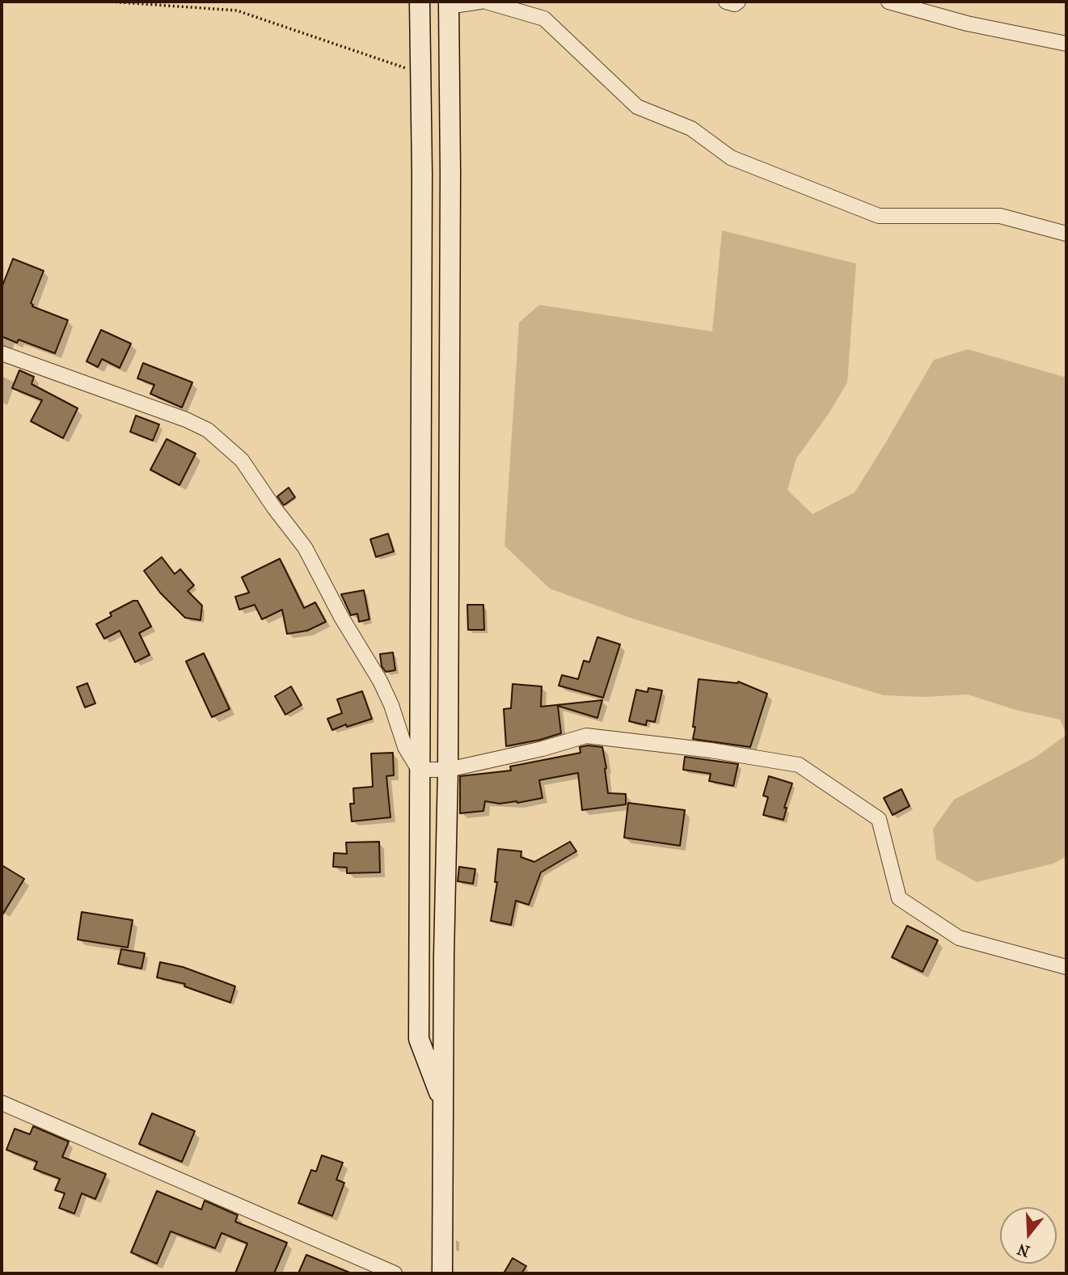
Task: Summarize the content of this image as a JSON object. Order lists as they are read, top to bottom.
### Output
{
  "north": "bottom"
}
